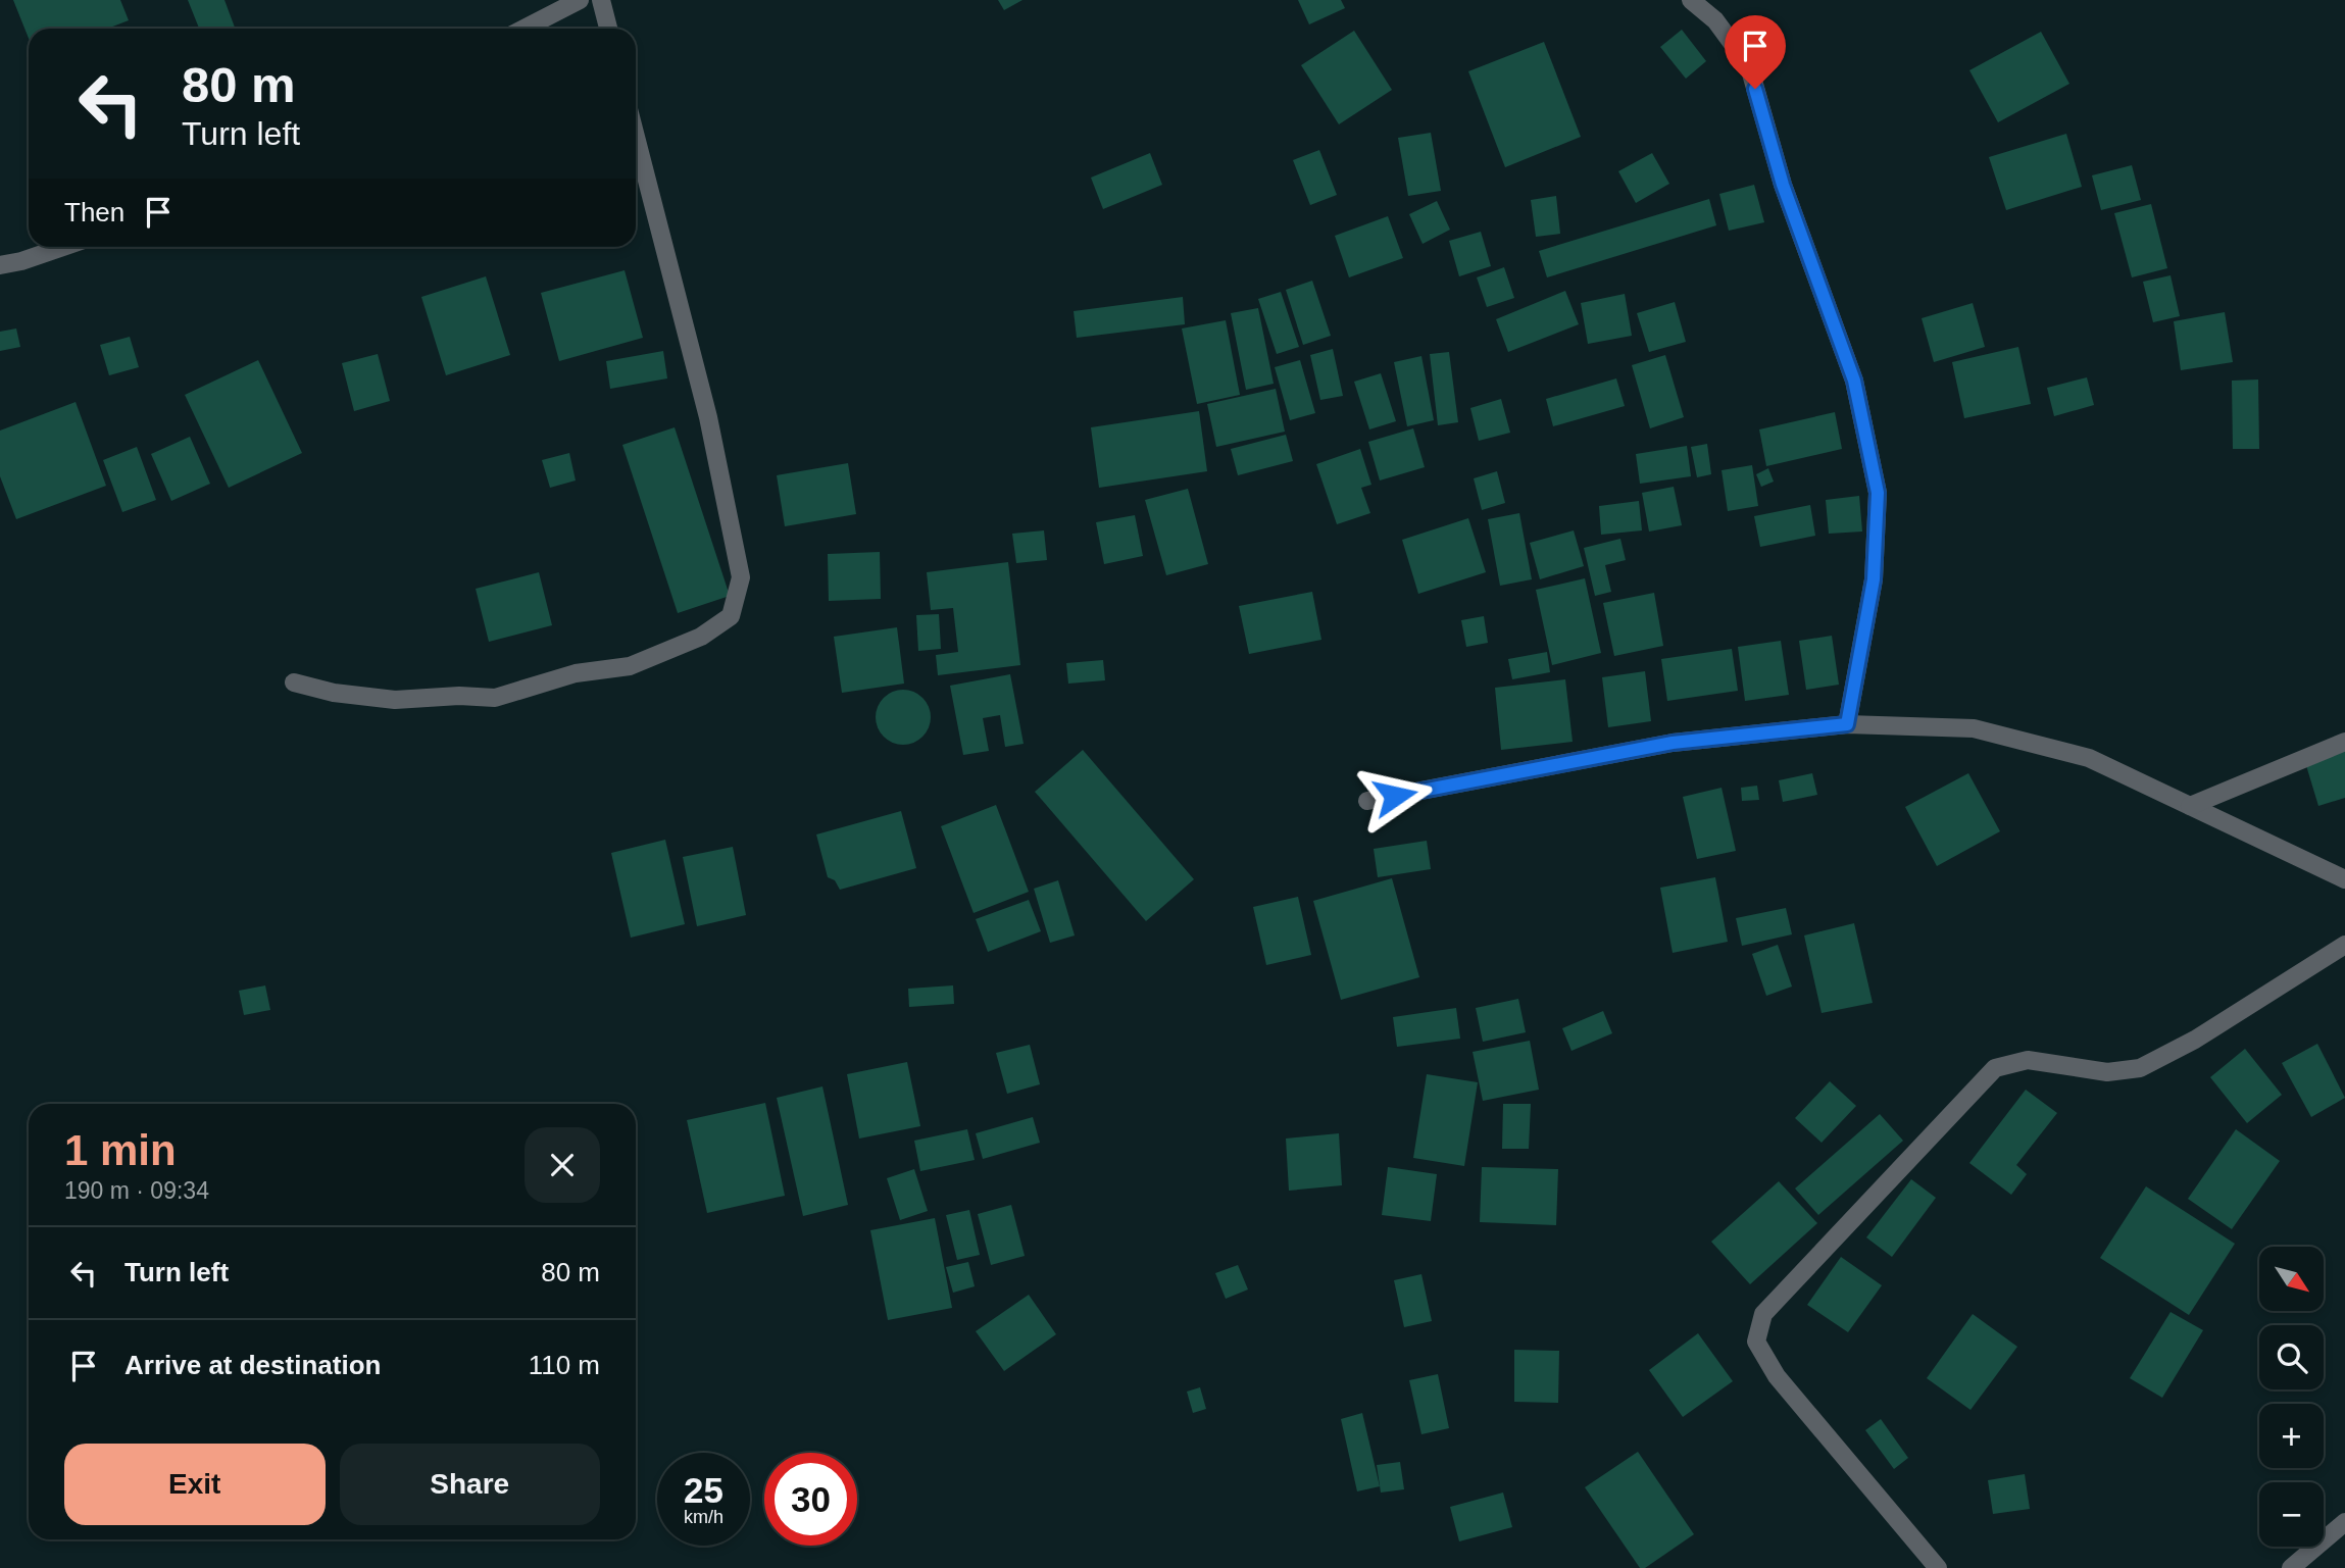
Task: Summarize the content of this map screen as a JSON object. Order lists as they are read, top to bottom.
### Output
{
  "north": "bottom right",
  "page": {
    "turn": ["80 m", "Turn left"],
    "then": "Then",
    "heading": ["1 min", "190 m · 09:34"],
    "list": [
      {
        "name": "Turn left",
        "value": "80 m"
      },
      {
        "name": "Arrive at destination",
        "value": "110 m"
      }
    ],
    "map_buttons": ["+", "−"],
    "buttons": ["Exit", "Share"],
    "speed": "25 km/h",
    "limit": "30"
  }
}
